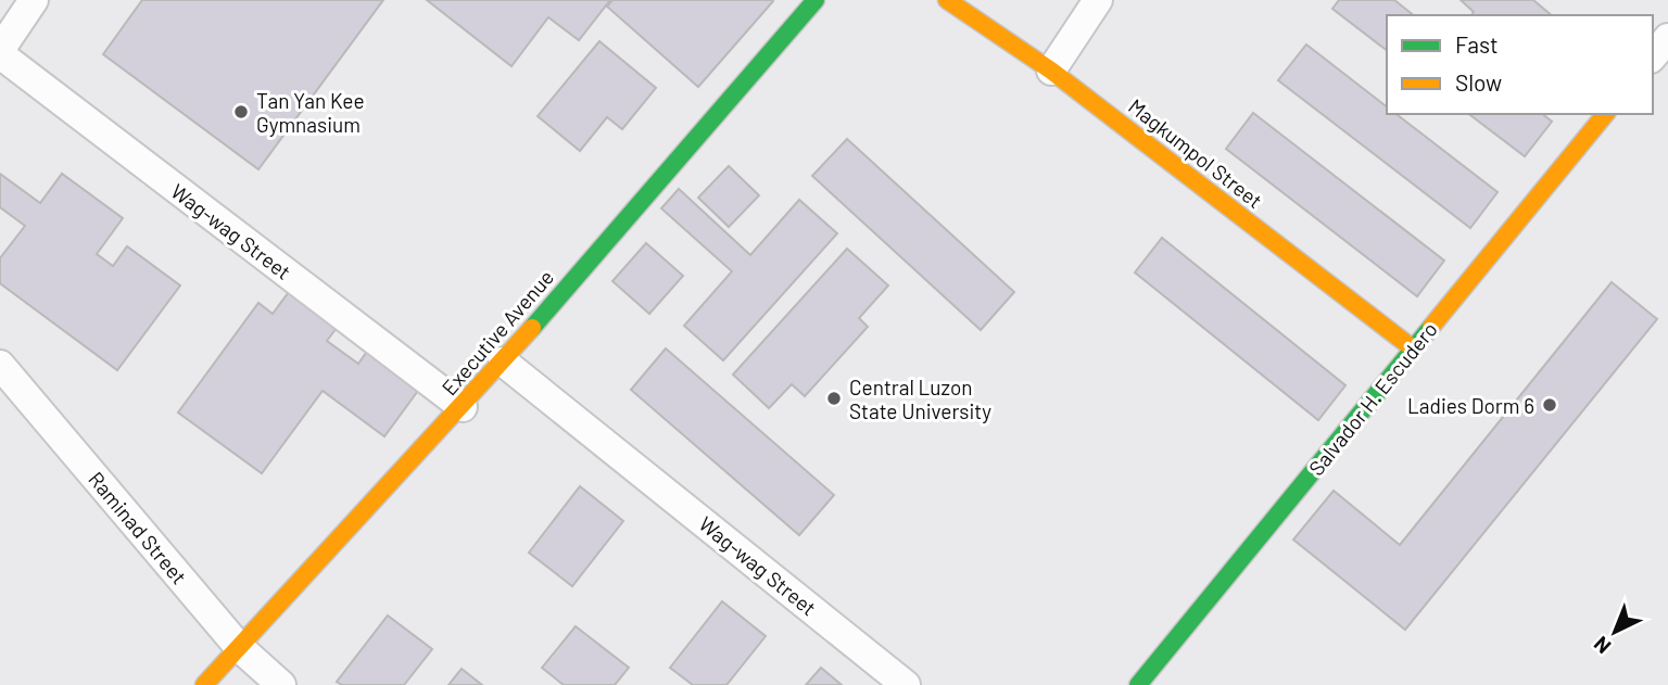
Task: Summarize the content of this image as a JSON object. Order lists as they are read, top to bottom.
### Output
{
  "streets": {
    "street": [
      "Magkumpol Street",
      "Wag-wag Street",
      "Executive Avenue",
      "Salvador H. Escudero",
      "Raminad Street"
    ]
  },
  "crossings": [
    ["Magkumpol Street", "Salvador H. Escudero"],
    ["Wag-wag Street", "Executive Avenue"],
    ["Executive Avenue", "Raminad Street"]
  ],
  "places": ["Tan Yan Kee Gymnasium", "Central Luzon State University", "Ladies Dorm 6"],
  "legend": ["Fast", "Slow"],
  "north": "bottom left"
}
